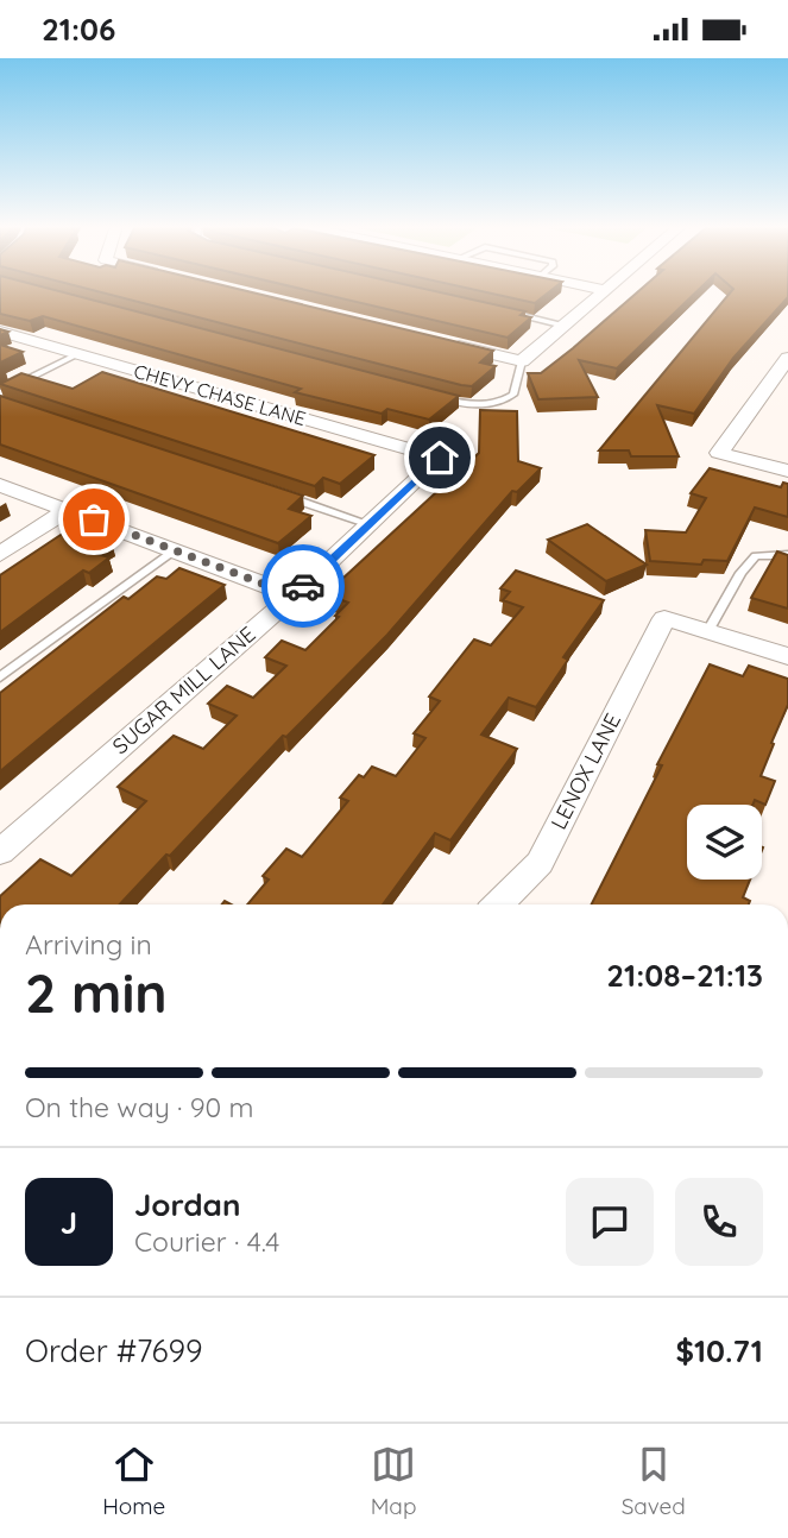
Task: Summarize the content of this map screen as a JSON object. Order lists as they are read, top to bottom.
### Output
{
  "streets": {
    "street": ["CHEVY CHASE LANE", "SUGAR MILL LANE", "LENOX LANE"]
  },
  "crossings": [
    ["CHEVY CHASE LANE", "SUGAR MILL LANE"]
  ],
  "page": {
    "status": "21:06",
    "heading": ["2 min", "Arriving in", "21:08–21:13"],
    "panel": [
      "Jordan",
      "Courier · 4.4",
      "Order #7699",
      "$10.71"
    ],
    "bar": "On the way · 90 m",
    "round": "J",
    "tabs": ["Home", "Map", "Saved"]
  }
}
